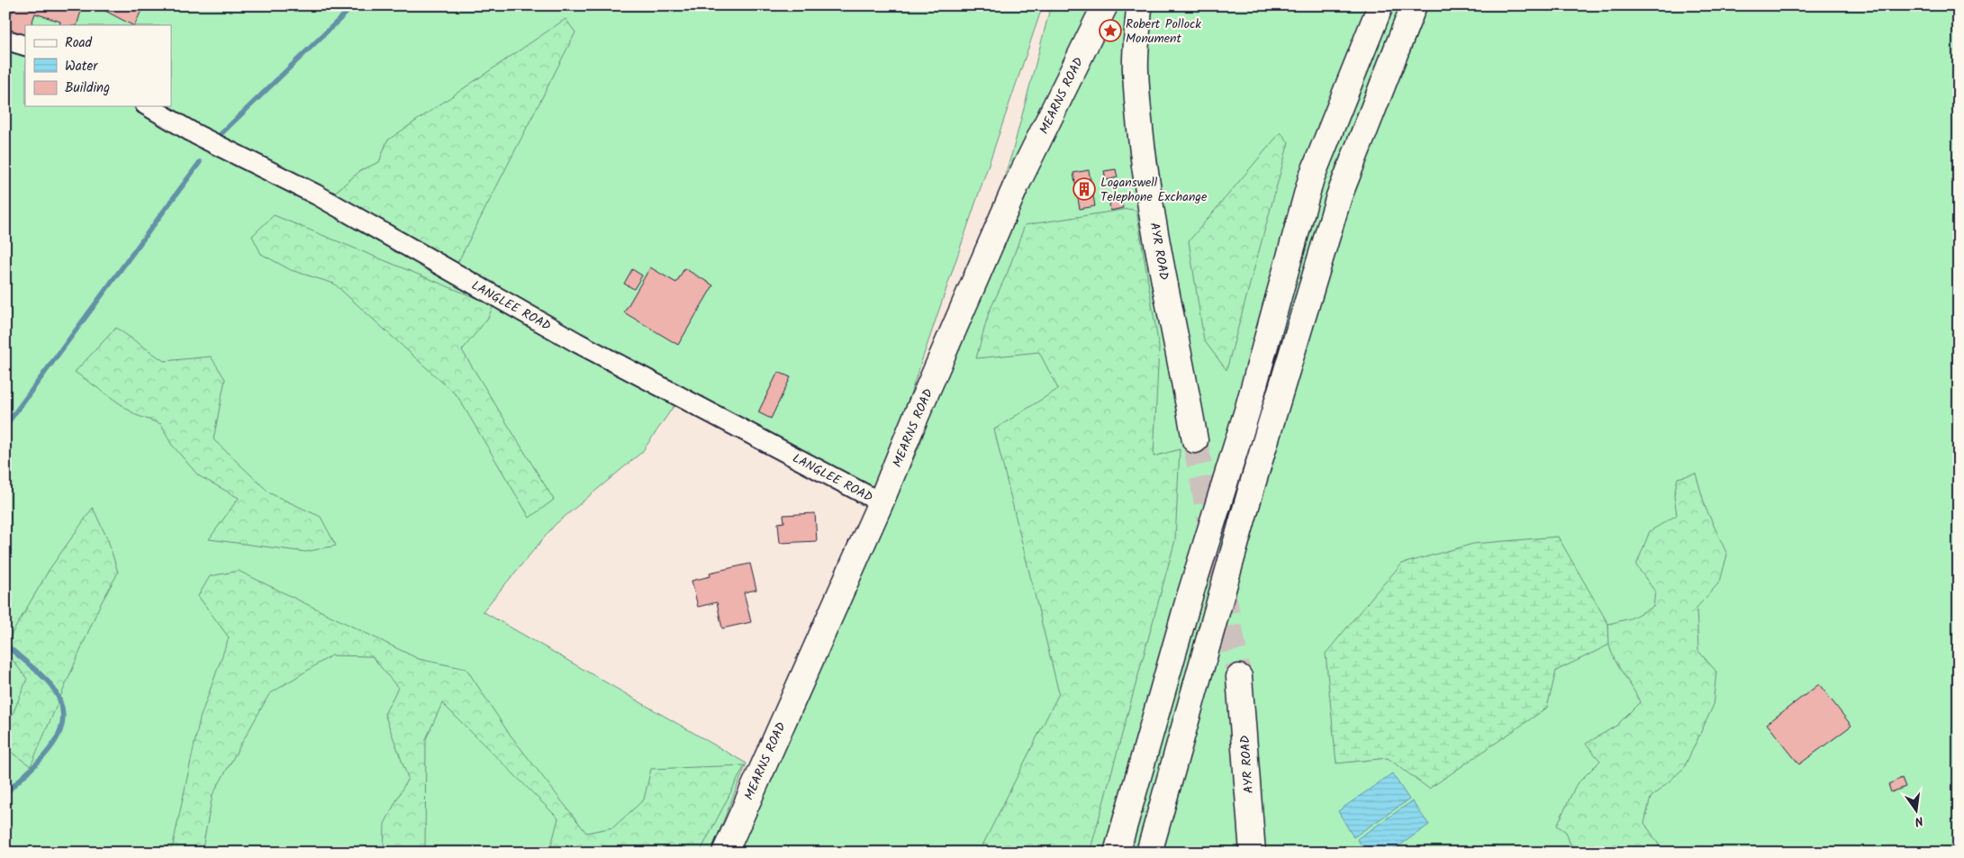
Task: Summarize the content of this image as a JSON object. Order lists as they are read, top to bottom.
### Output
{
  "streets": {
    "main road": ["MEARNS ROAD", "AYR ROAD"],
    "street": ["LANGLEE ROAD"]
  },
  "crossings": [
    ["MEARNS ROAD", "LANGLEE ROAD"]
  ],
  "places": {
    "place": ["Robert Pollock Monument"],
    "building": ["Loganswell Telephone Exchange"]
  },
  "legend": ["Road", "Water", "Building"],
  "north": "bottom"
}
